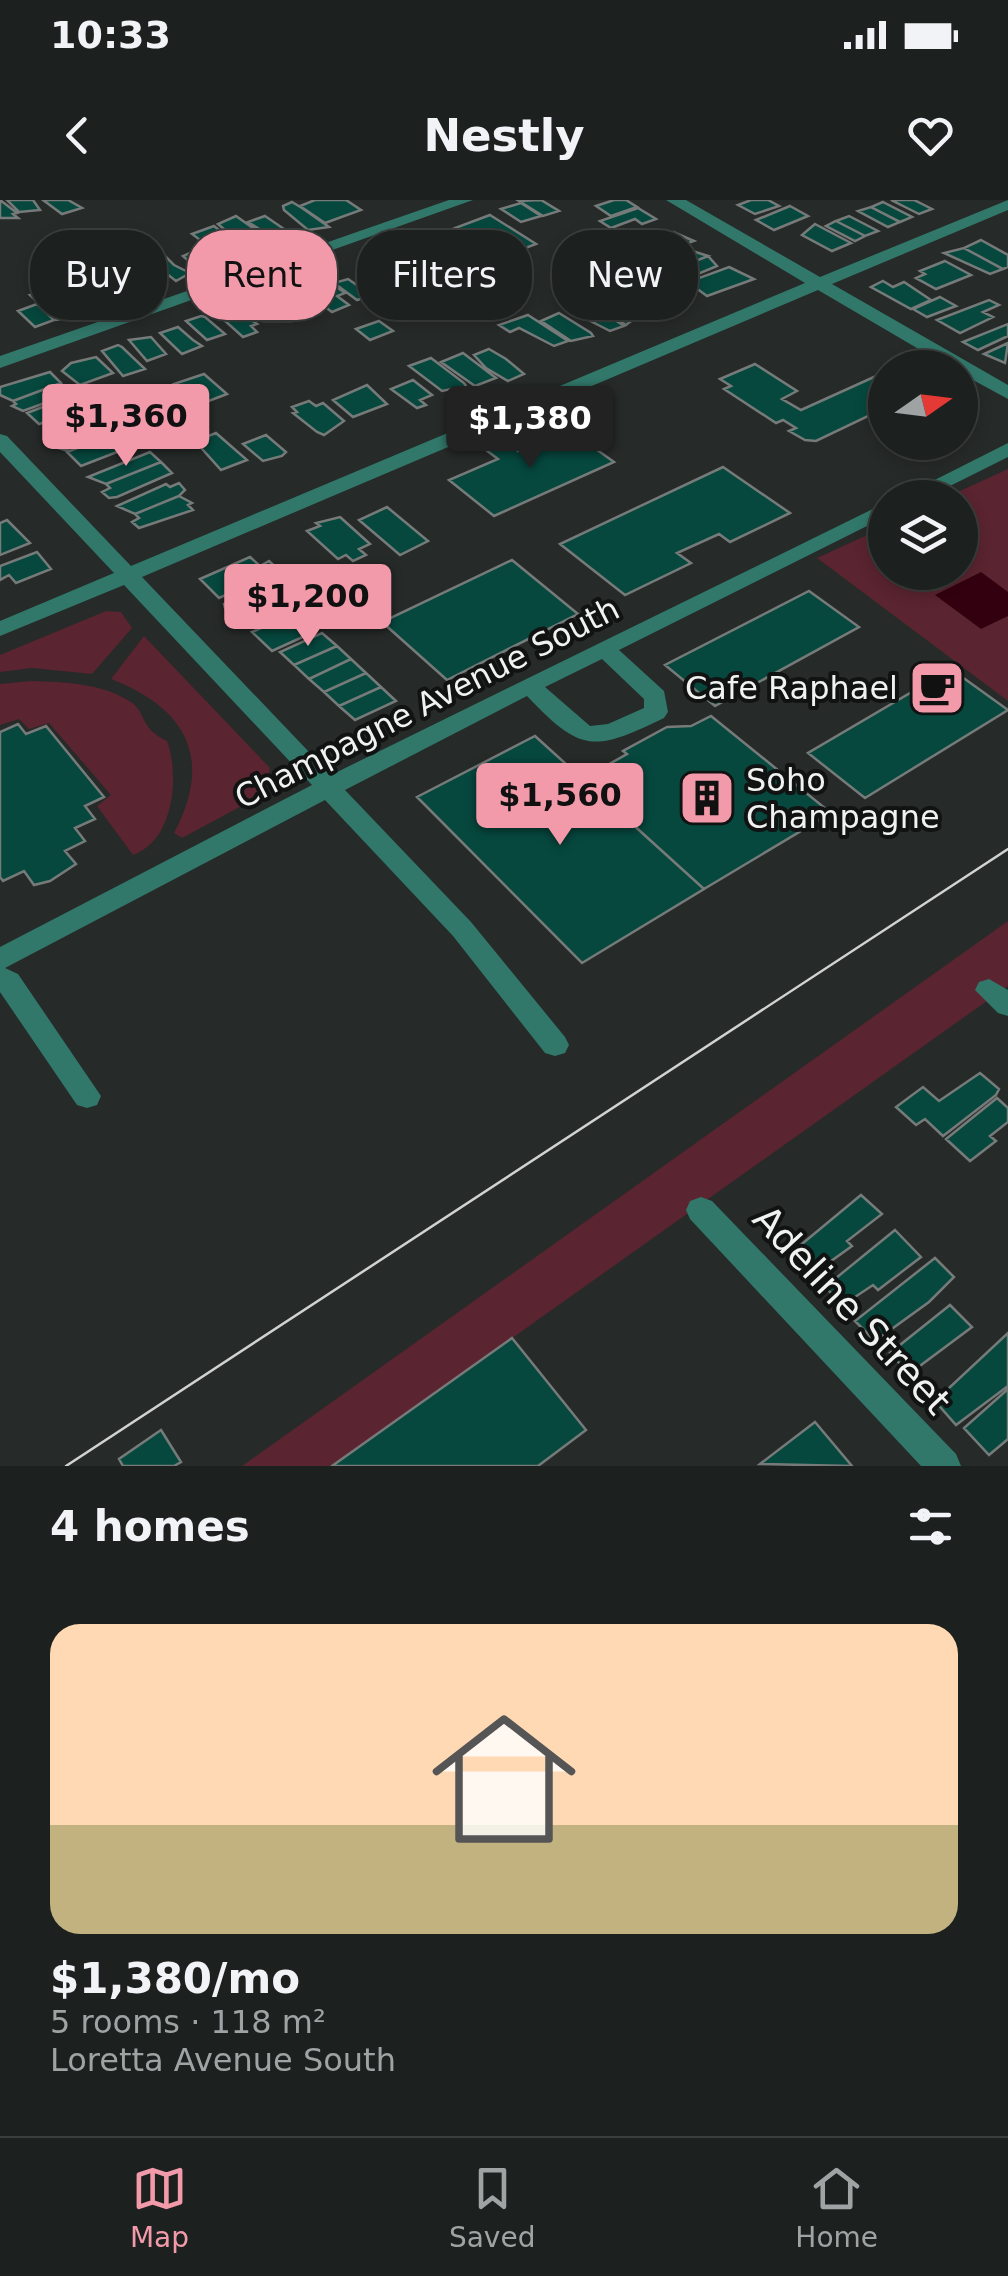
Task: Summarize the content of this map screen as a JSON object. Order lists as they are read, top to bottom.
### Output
{
  "streets": {
    "street": ["Champagne Avenue South", "Adeline Street"]
  },
  "places": {
    "cafe": ["Cafe Raphael"],
    "building": ["Soho Champagne"]
  },
  "north": "right",
  "page": {
    "status": "10:33",
    "header": "Nestly",
    "chip": [
      "Buy",
      "Rent",
      "Filters",
      "New"
    ],
    "price": [
      "$1,360",
      "$1,380",
      "$1,200",
      "$1,560"
    ],
    "heading": "4 homes",
    "list": [
      {
        "name": "$1,380/mo",
        "note": "5 rooms · 118 m² · Loretta Avenue South"
      }
    ],
    "tabs": ["Map", "Saved", "Home"]
  }
}
